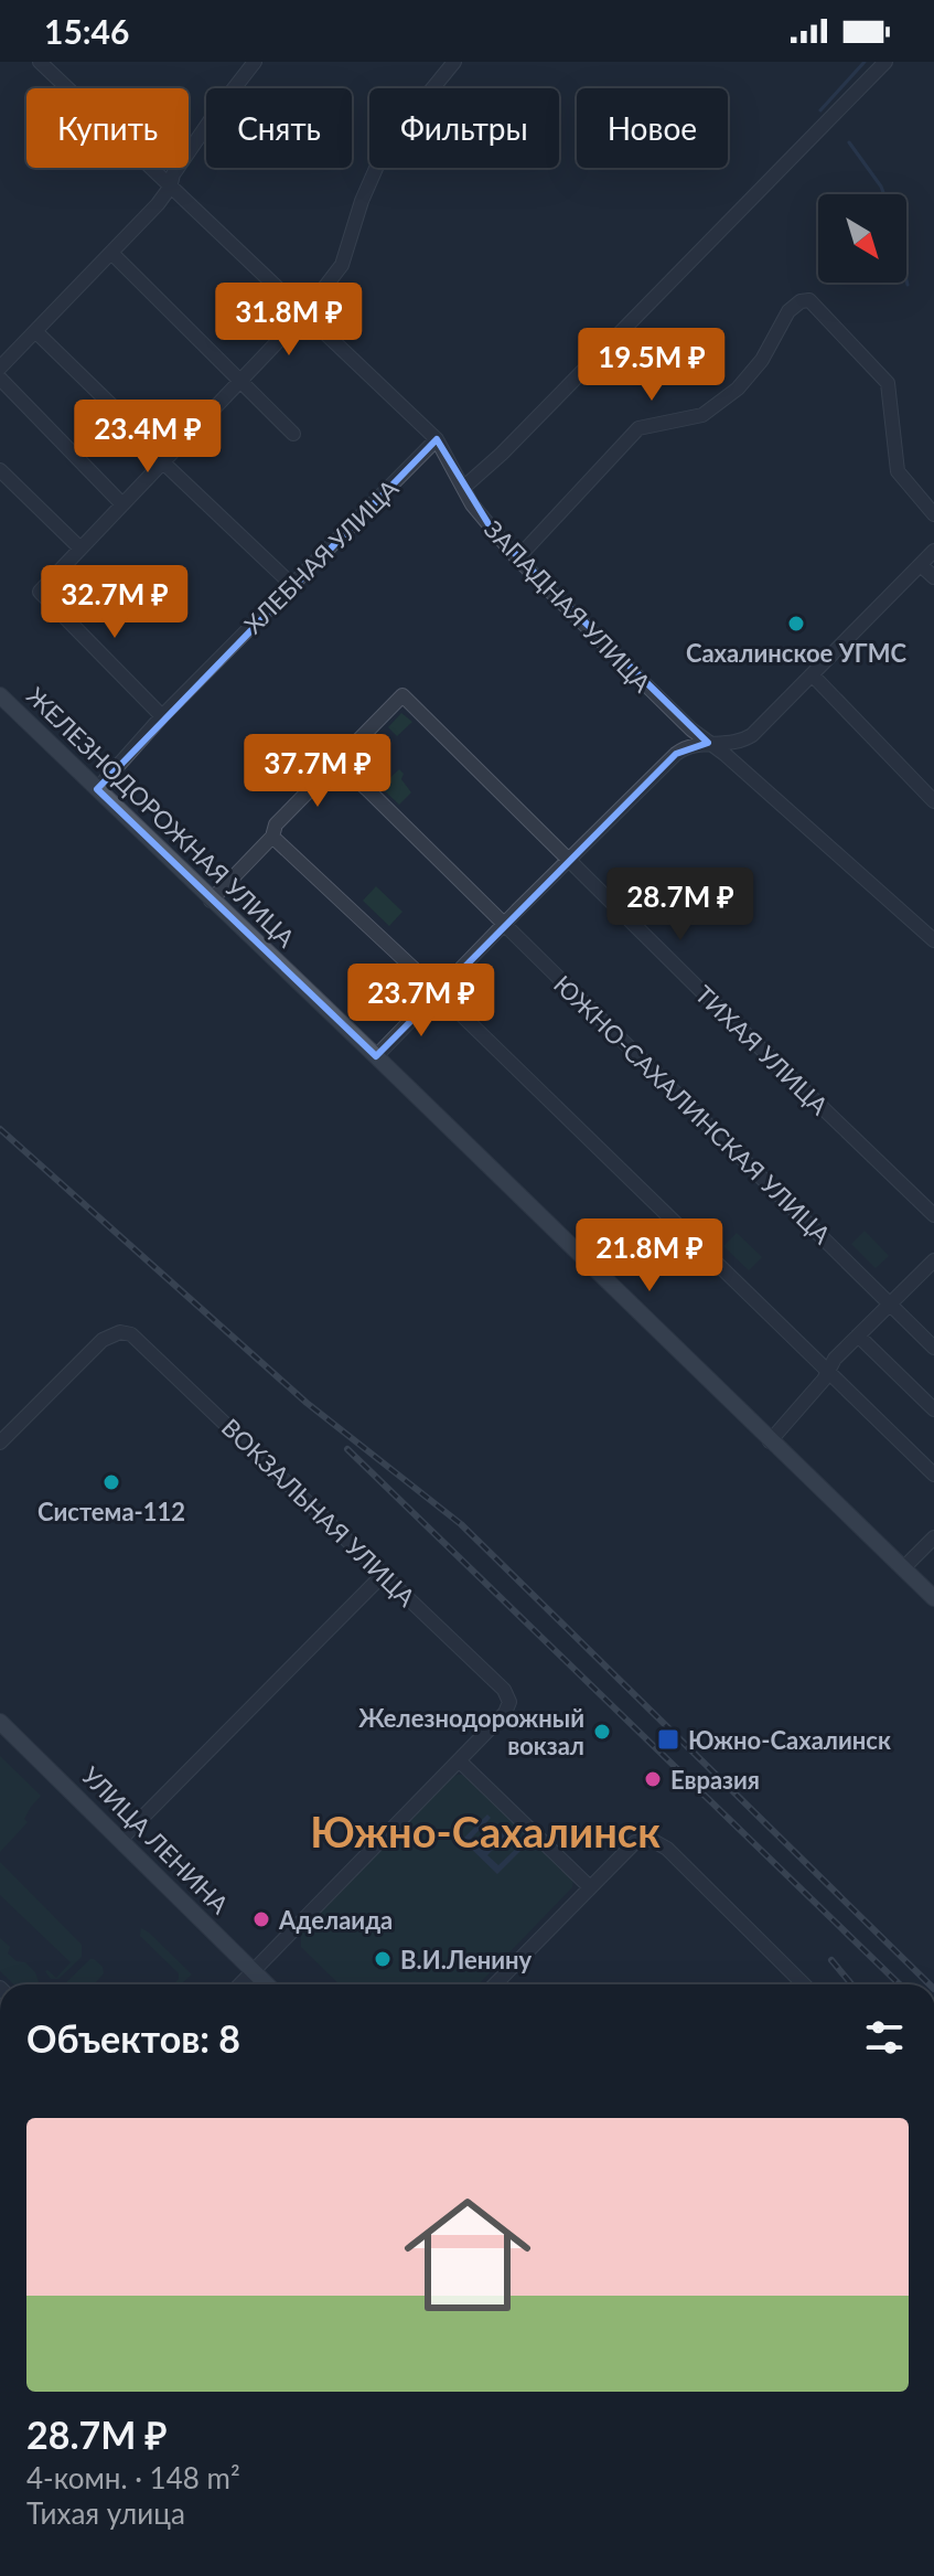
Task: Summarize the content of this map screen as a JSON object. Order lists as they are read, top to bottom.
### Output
{
  "streets": {
    "main road": ["ЖЕЛЕЗНОДОРОЖНАЯ УЛИЦА", "УЛИЦА ЛЕНИНА"],
    "street": [
      "ХЛЕБНАЯ УЛИЦА",
      "ЗАПАДНАЯ УЛИЦА",
      "ТИХАЯ УЛИЦА",
      "ЮЖНО-САХАЛИНСКАЯ УЛИЦА",
      "ВОКЗАЛЬНАЯ УЛИЦА"
    ]
  },
  "crossings": [
    ["ХЛЕБНАЯ УЛИЦА", "ЗАПАДНАЯ УЛИЦА"],
    ["ХЛЕБНАЯ УЛИЦА", "ЖЕЛЕЗНОДОРОЖНАЯ УЛИЦА"],
    ["ТИХАЯ УЛИЦА", "ЮЖНО-САХАЛИНСКАЯ УЛИЦА"]
  ],
  "districts": ["Южно-Сахалинск"],
  "places": {
    "other": [
      "Сахалинское УГМС",
      "Система-112",
      "Железнодорожный вокзал",
      "Евразия",
      "Аделаида",
      "В.И.Ленину"
    ],
    "transit": ["Южно-Сахалинск"]
  },
  "north": "bottom right",
  "page": {
    "status": "15:46",
    "chip": [
      "Купить",
      "Снять",
      "Фильтры",
      "Новое"
    ],
    "price": [
      "31.8M ₽",
      "19.5M ₽",
      "23.4M ₽",
      "32.7M ₽",
      "37.7M ₽",
      "28.7M ₽",
      "23.7M ₽",
      "21.8M ₽"
    ],
    "heading": "Объектов: 8",
    "list": [
      {
        "name": "28.7M ₽",
        "note": "4-комн. · 148 m² · Тихая улица"
      }
    ]
  }
}
